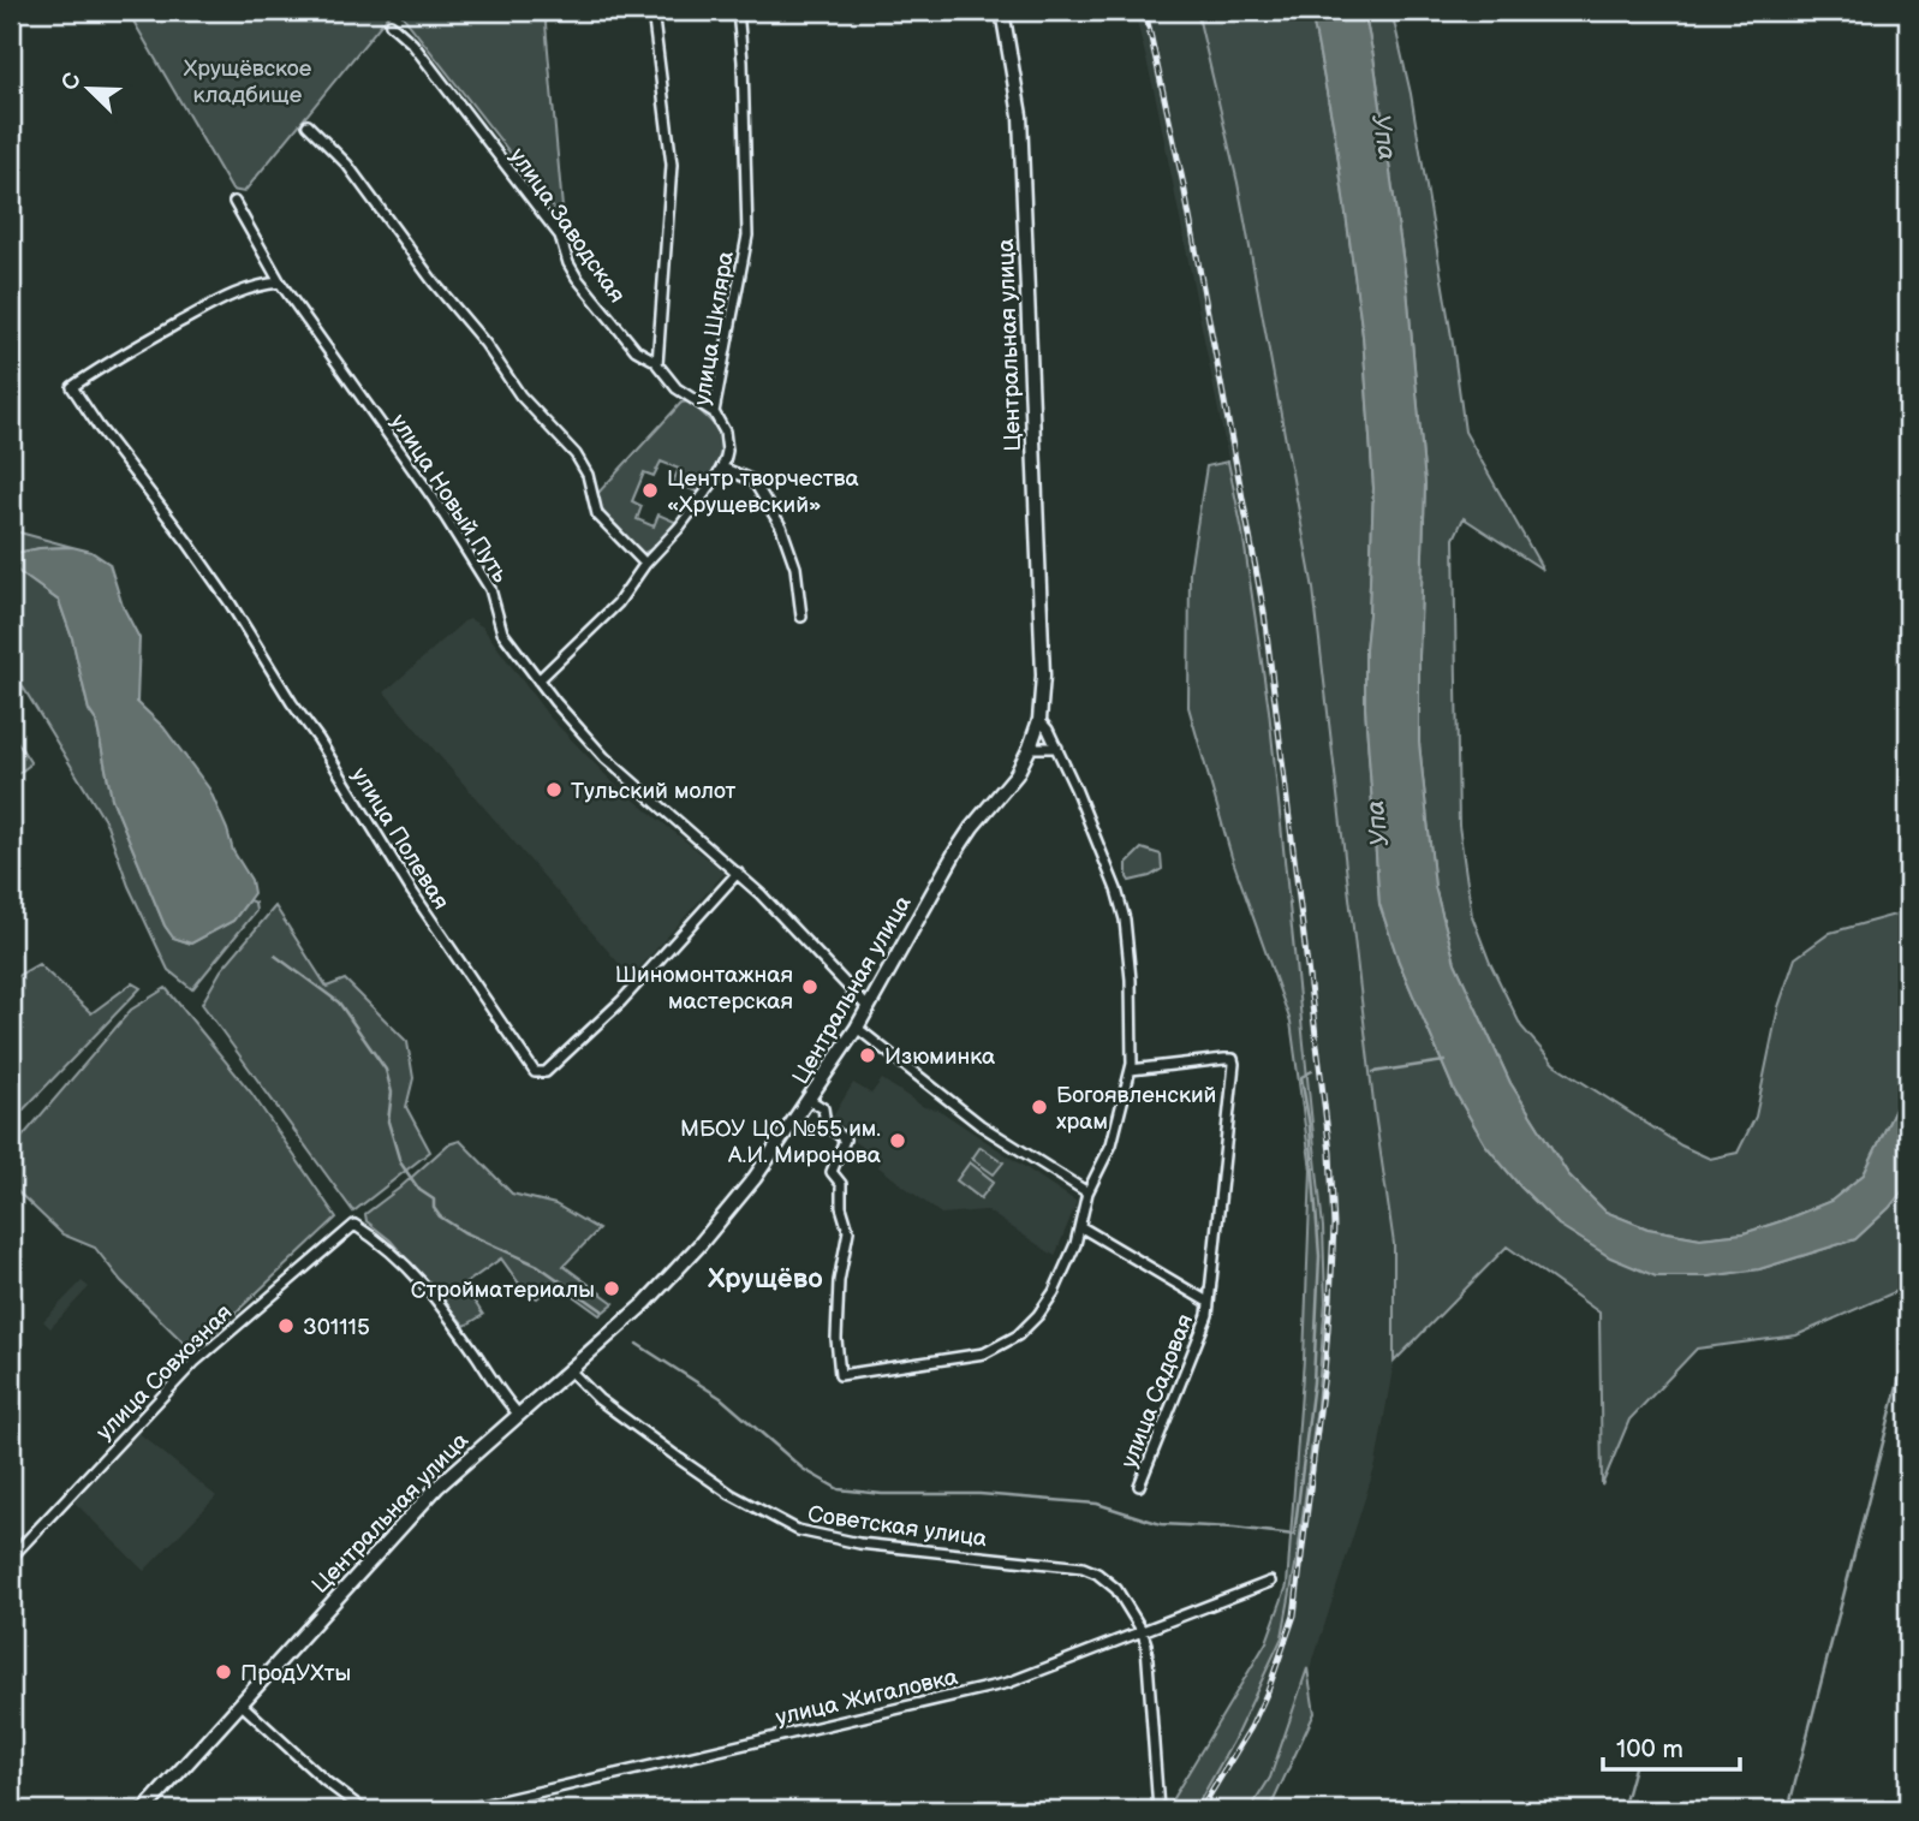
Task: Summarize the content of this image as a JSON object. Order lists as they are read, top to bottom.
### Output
{
  "streets": {
    "main road": ["Центральная улица"],
    "street": [
      "улица Заводская",
      "улица Шкляра",
      "улица Новый Путь",
      "улица Полевая",
      "улица Совхозная",
      "улица Садовая",
      "Советская улица",
      "улица Жигаловка"
    ]
  },
  "crossings": [
    ["улица Заводская", "улица Шкляра"],
    ["Центральная улица", "улица Новый Путь"],
    ["Центральная улица", "улица Совхозная"],
    ["Центральная улица", "Советская улица"],
    ["улица Новый Путь", "улица Полевая"],
    ["Советская улица", "улица Жигаловка"]
  ],
  "districts": ["Хрущёво"],
  "water": ["Упа"],
  "parks": ["Хрущёвское кладбище"],
  "places": [
    "Центр творчества «Хрущевский»",
    "Тульский молот",
    "Шиномонтажная мастерская",
    "Изюминка",
    "Богоявленский храм",
    "МБОУ ЦО №55 им. А.И. Миронова",
    "Стройматериалы",
    "301115",
    "ПродУХты"
  ],
  "scale_bar": "100 m",
  "north": "top left"
}
